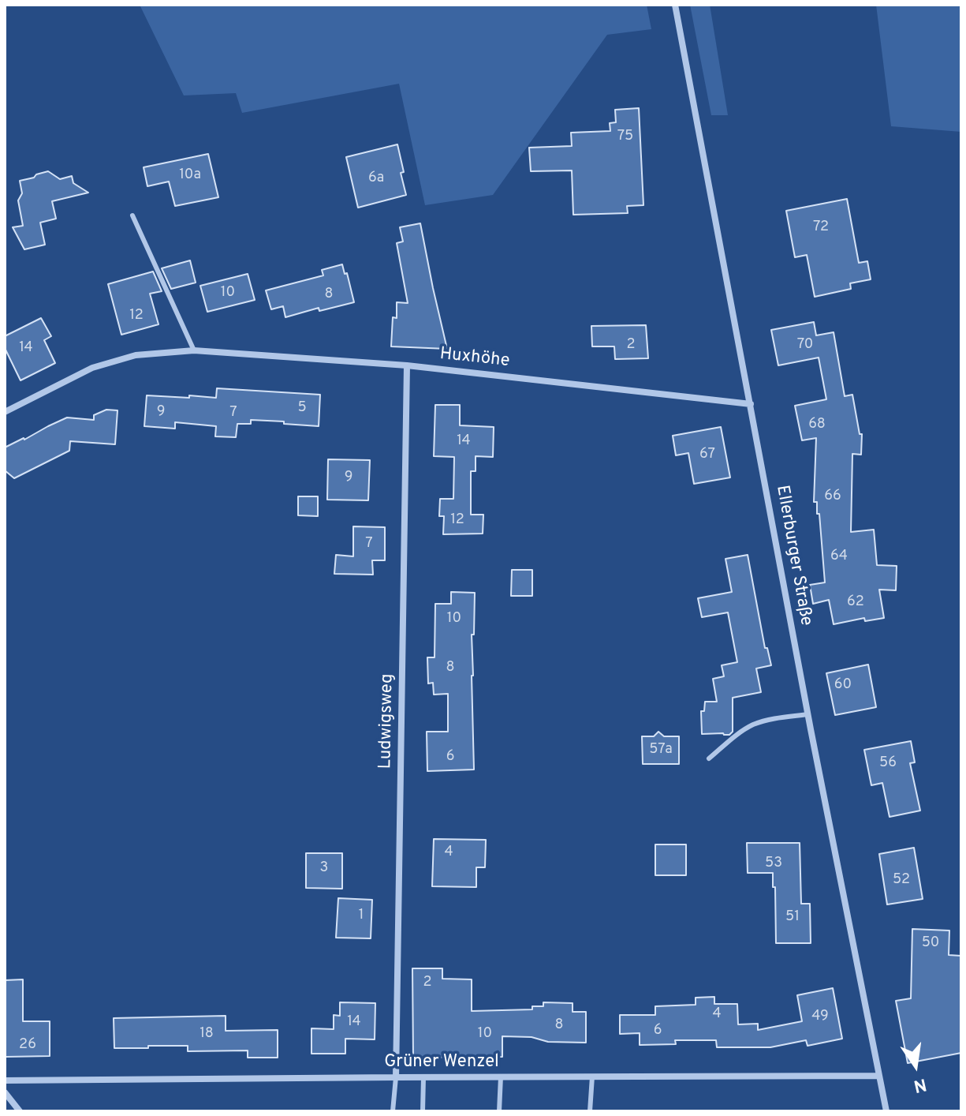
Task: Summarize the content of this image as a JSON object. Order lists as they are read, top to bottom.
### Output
{
  "streets": {
    "street": [
      "Huxhöhe",
      "Ellerburger Straße",
      "Ludwigsweg",
      "Grüner Wenzel"
    ]
  },
  "crossings": [
    ["Huxhöhe", "Ellerburger Straße"],
    ["Huxhöhe", "Ludwigsweg"],
    ["Ellerburger Straße", "Grüner Wenzel"],
    ["Ludwigsweg", "Grüner Wenzel"]
  ],
  "house_numbers": [
    "75",
    "10a",
    "6a",
    "72",
    "10",
    "8",
    "12",
    "2",
    "70",
    "14",
    "5",
    "9",
    "7",
    "68",
    "14",
    "67",
    "9",
    "66",
    "12",
    "7",
    "64",
    "62",
    "10",
    "8",
    "60",
    "57a",
    "6",
    "56",
    "4",
    "53",
    "3",
    "52",
    "1",
    "51",
    "50",
    "2",
    "4",
    "49",
    "14",
    "8",
    "6",
    "18",
    "10",
    "26"
  ],
  "north": "bottom"
}
